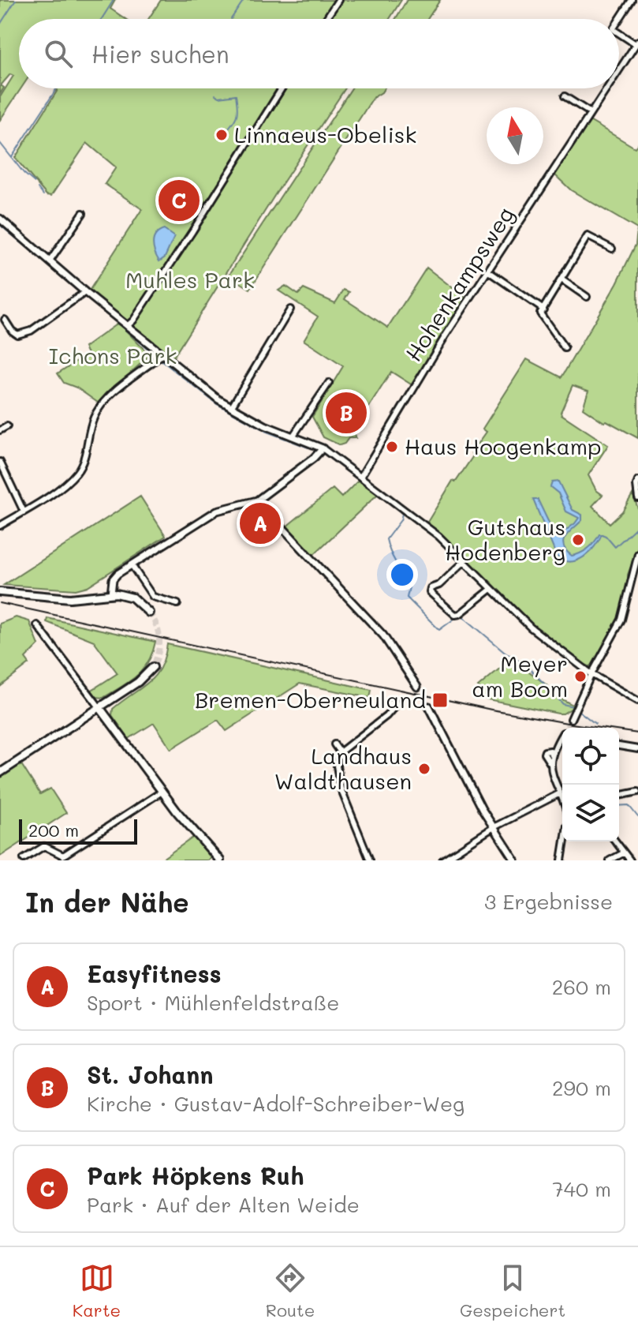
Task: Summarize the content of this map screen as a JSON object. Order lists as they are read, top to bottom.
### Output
{
  "streets": {
    "street": ["Hohenkampsweg"]
  },
  "parks": ["Muhles Park", "Ichons Park"],
  "places": {
    "other": [
      "Linnaeus-Obelisk",
      "Haus Hoogenkamp",
      "Gutshaus Hodenberg",
      "Meyer am Boom",
      "Landhaus Waldthausen"
    ],
    "transit": ["Bremen-Oberneuland"]
  },
  "scale_bar": "200 m",
  "north": "top",
  "page": {
    "search": "Hier suchen",
    "pins": ["C", "B", "A"],
    "scale": "200 m",
    "heading": ["In der Nähe", "3 Ergebnisse"],
    "list": [
      {
        "mark": "A",
        "name": "Easyfitness",
        "note": "Sport · Mühlenfeldstraße",
        "value": "260 m"
      },
      {
        "mark": "B",
        "name": "St. Johann",
        "note": "Kirche · Gustav-Adolf-Schreiber-Weg",
        "value": "290 m"
      },
      {
        "mark": "C",
        "name": "Park Höpkens Ruh",
        "note": "Park · Auf der Alten Weide",
        "value": "740 m"
      }
    ],
    "nav": ["Karte", "Route", "Gespeichert"]
  }
}
